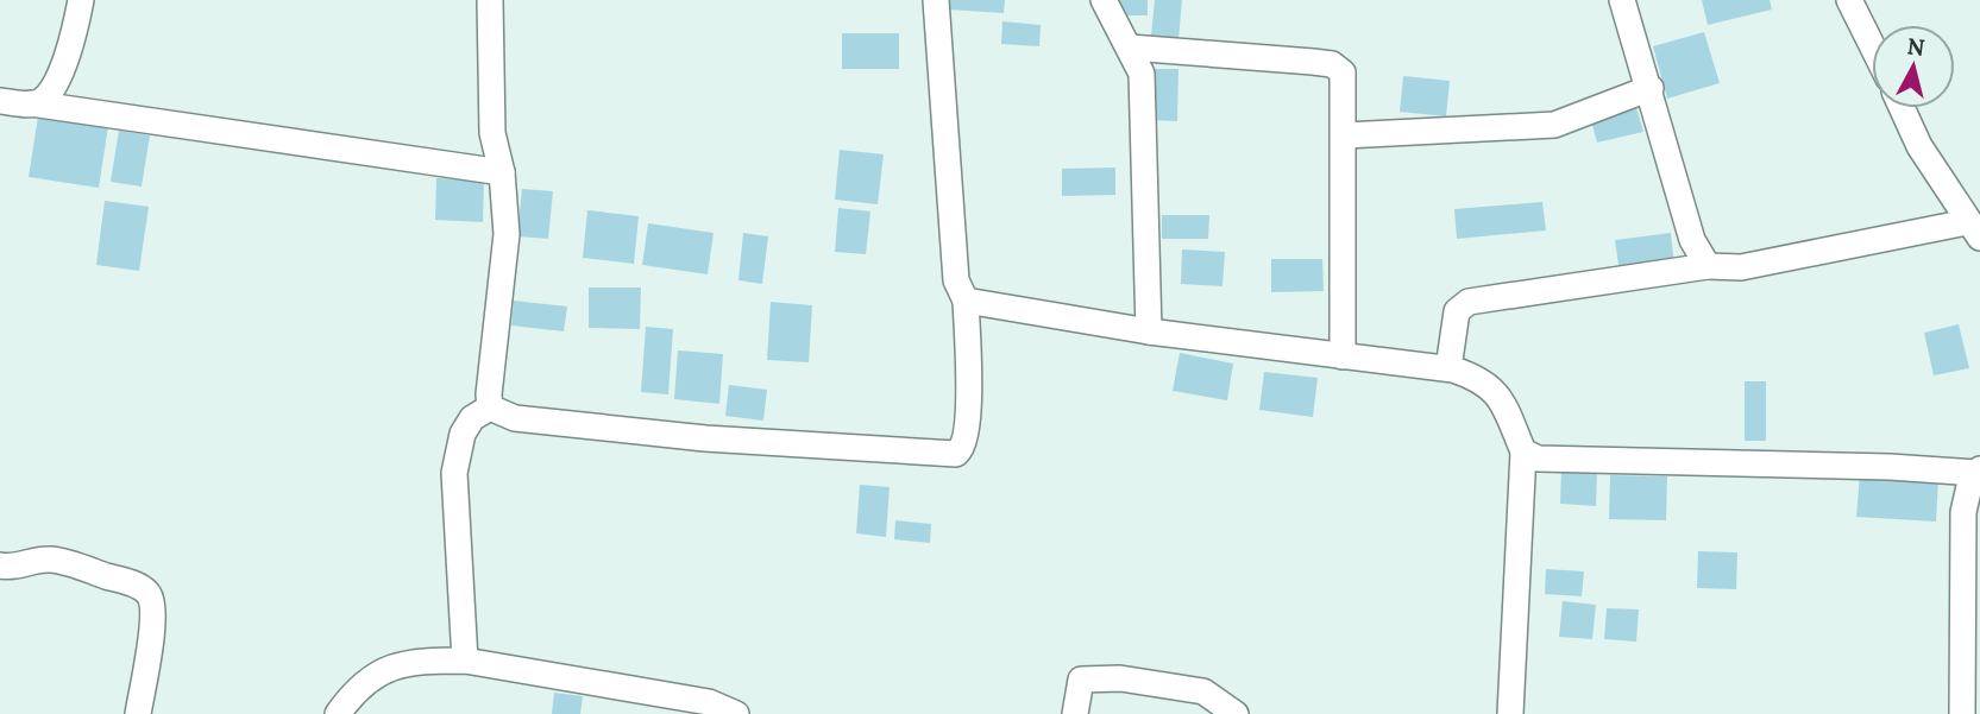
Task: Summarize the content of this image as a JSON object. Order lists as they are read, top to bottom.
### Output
{
  "north": "top"
}
